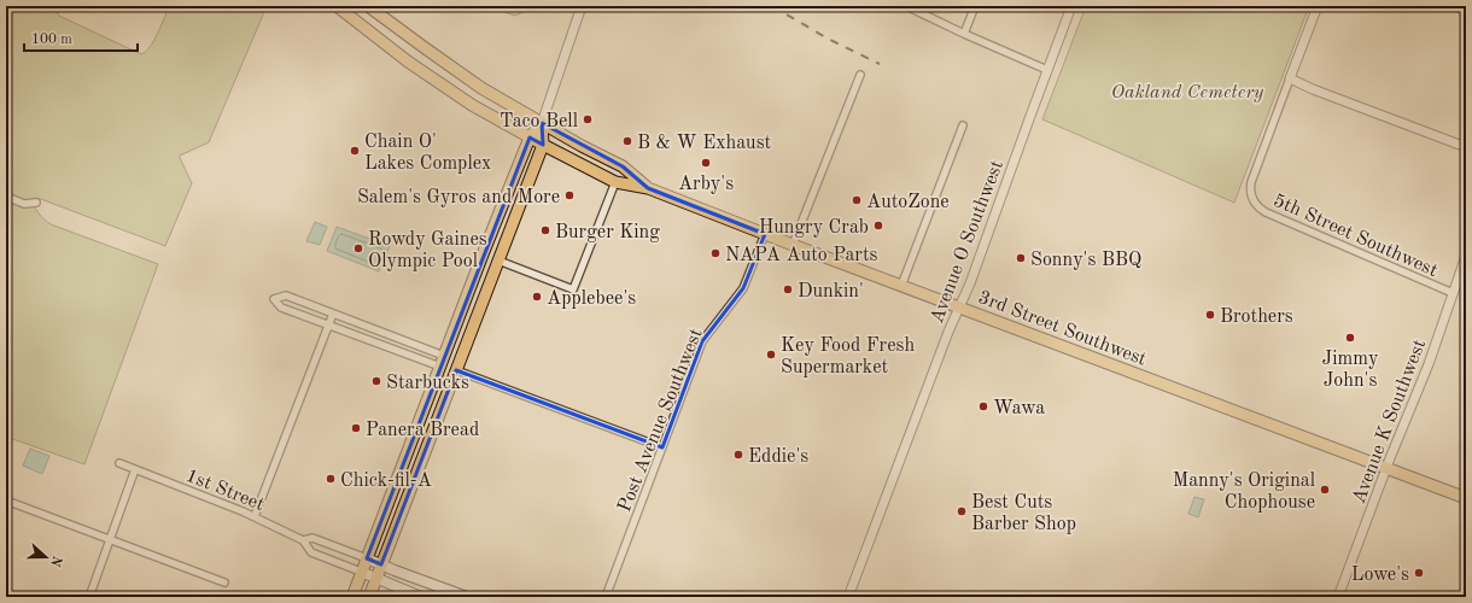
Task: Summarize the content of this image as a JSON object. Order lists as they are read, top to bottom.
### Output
{
  "streets": {
    "main road": ["3rd Street Southwest"],
    "street": [
      "5th Street Southwest",
      "Avenue O Southwest",
      "Post Avenue Southwest",
      "Avenue K Southwest",
      "1st Street"
    ]
  },
  "crossings": [
    ["5th Street Southwest", "Avenue K Southwest"],
    ["Avenue O Southwest", "3rd Street Southwest"],
    ["3rd Street Southwest", "Post Avenue Southwest"],
    ["3rd Street Southwest", "Avenue K Southwest"]
  ],
  "parks": ["Oakland Cemetery"],
  "places": [
    "Taco Bell",
    "B & W Exhaust",
    "Chain O' Lakes Complex",
    "Arby's",
    "Salem's Gyros and More",
    "AutoZone",
    "Hungry Crab",
    "Burger King",
    "Rowdy Gaines Olympic Pool",
    "NAPA Auto Parts",
    "Sonny's BBQ",
    "Dunkin'",
    "Applebee's",
    "Brothers",
    "Jimmy John's",
    "Key Food Fresh Supermarket",
    "Starbucks",
    "Wawa",
    "Panera Bread",
    "Eddie's",
    "Chick-fil-A",
    "Manny's Original Chophouse",
    "Best Cuts Barber Shop",
    "Lowe's"
  ],
  "scale_bar": "100 m",
  "north": "right"
}
